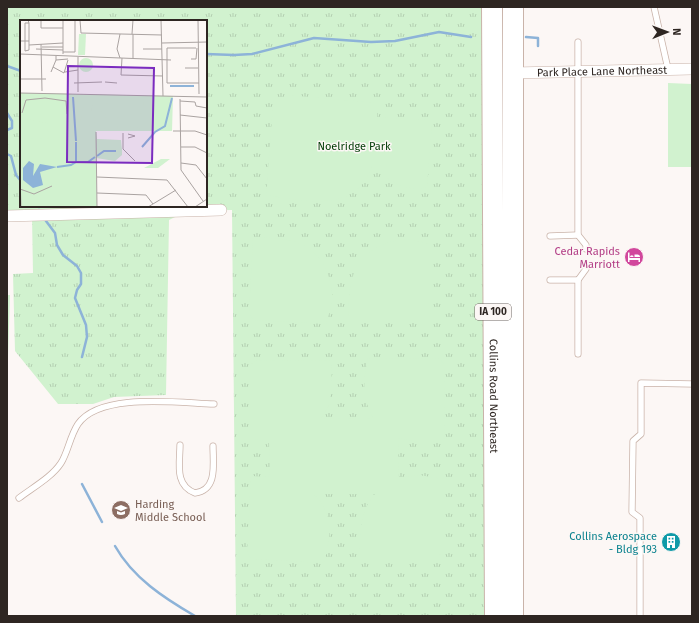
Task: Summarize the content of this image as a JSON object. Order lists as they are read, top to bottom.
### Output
{
  "streets": {
    "highway": ["IA 100", "Collins Road Northeast"],
    "street": ["Park Place Lane Northeast"]
  },
  "crossings": [
    ["Park Place Lane Northeast", "Collins Road Northeast"]
  ],
  "parks": ["Noelridge Park"],
  "places": {
    "hotel": ["Cedar Rapids Marriott"],
    "school or university": ["Harding Middle School"],
    "building": ["Collins Aerospace - Bldg 193"]
  },
  "north": "right"
}
